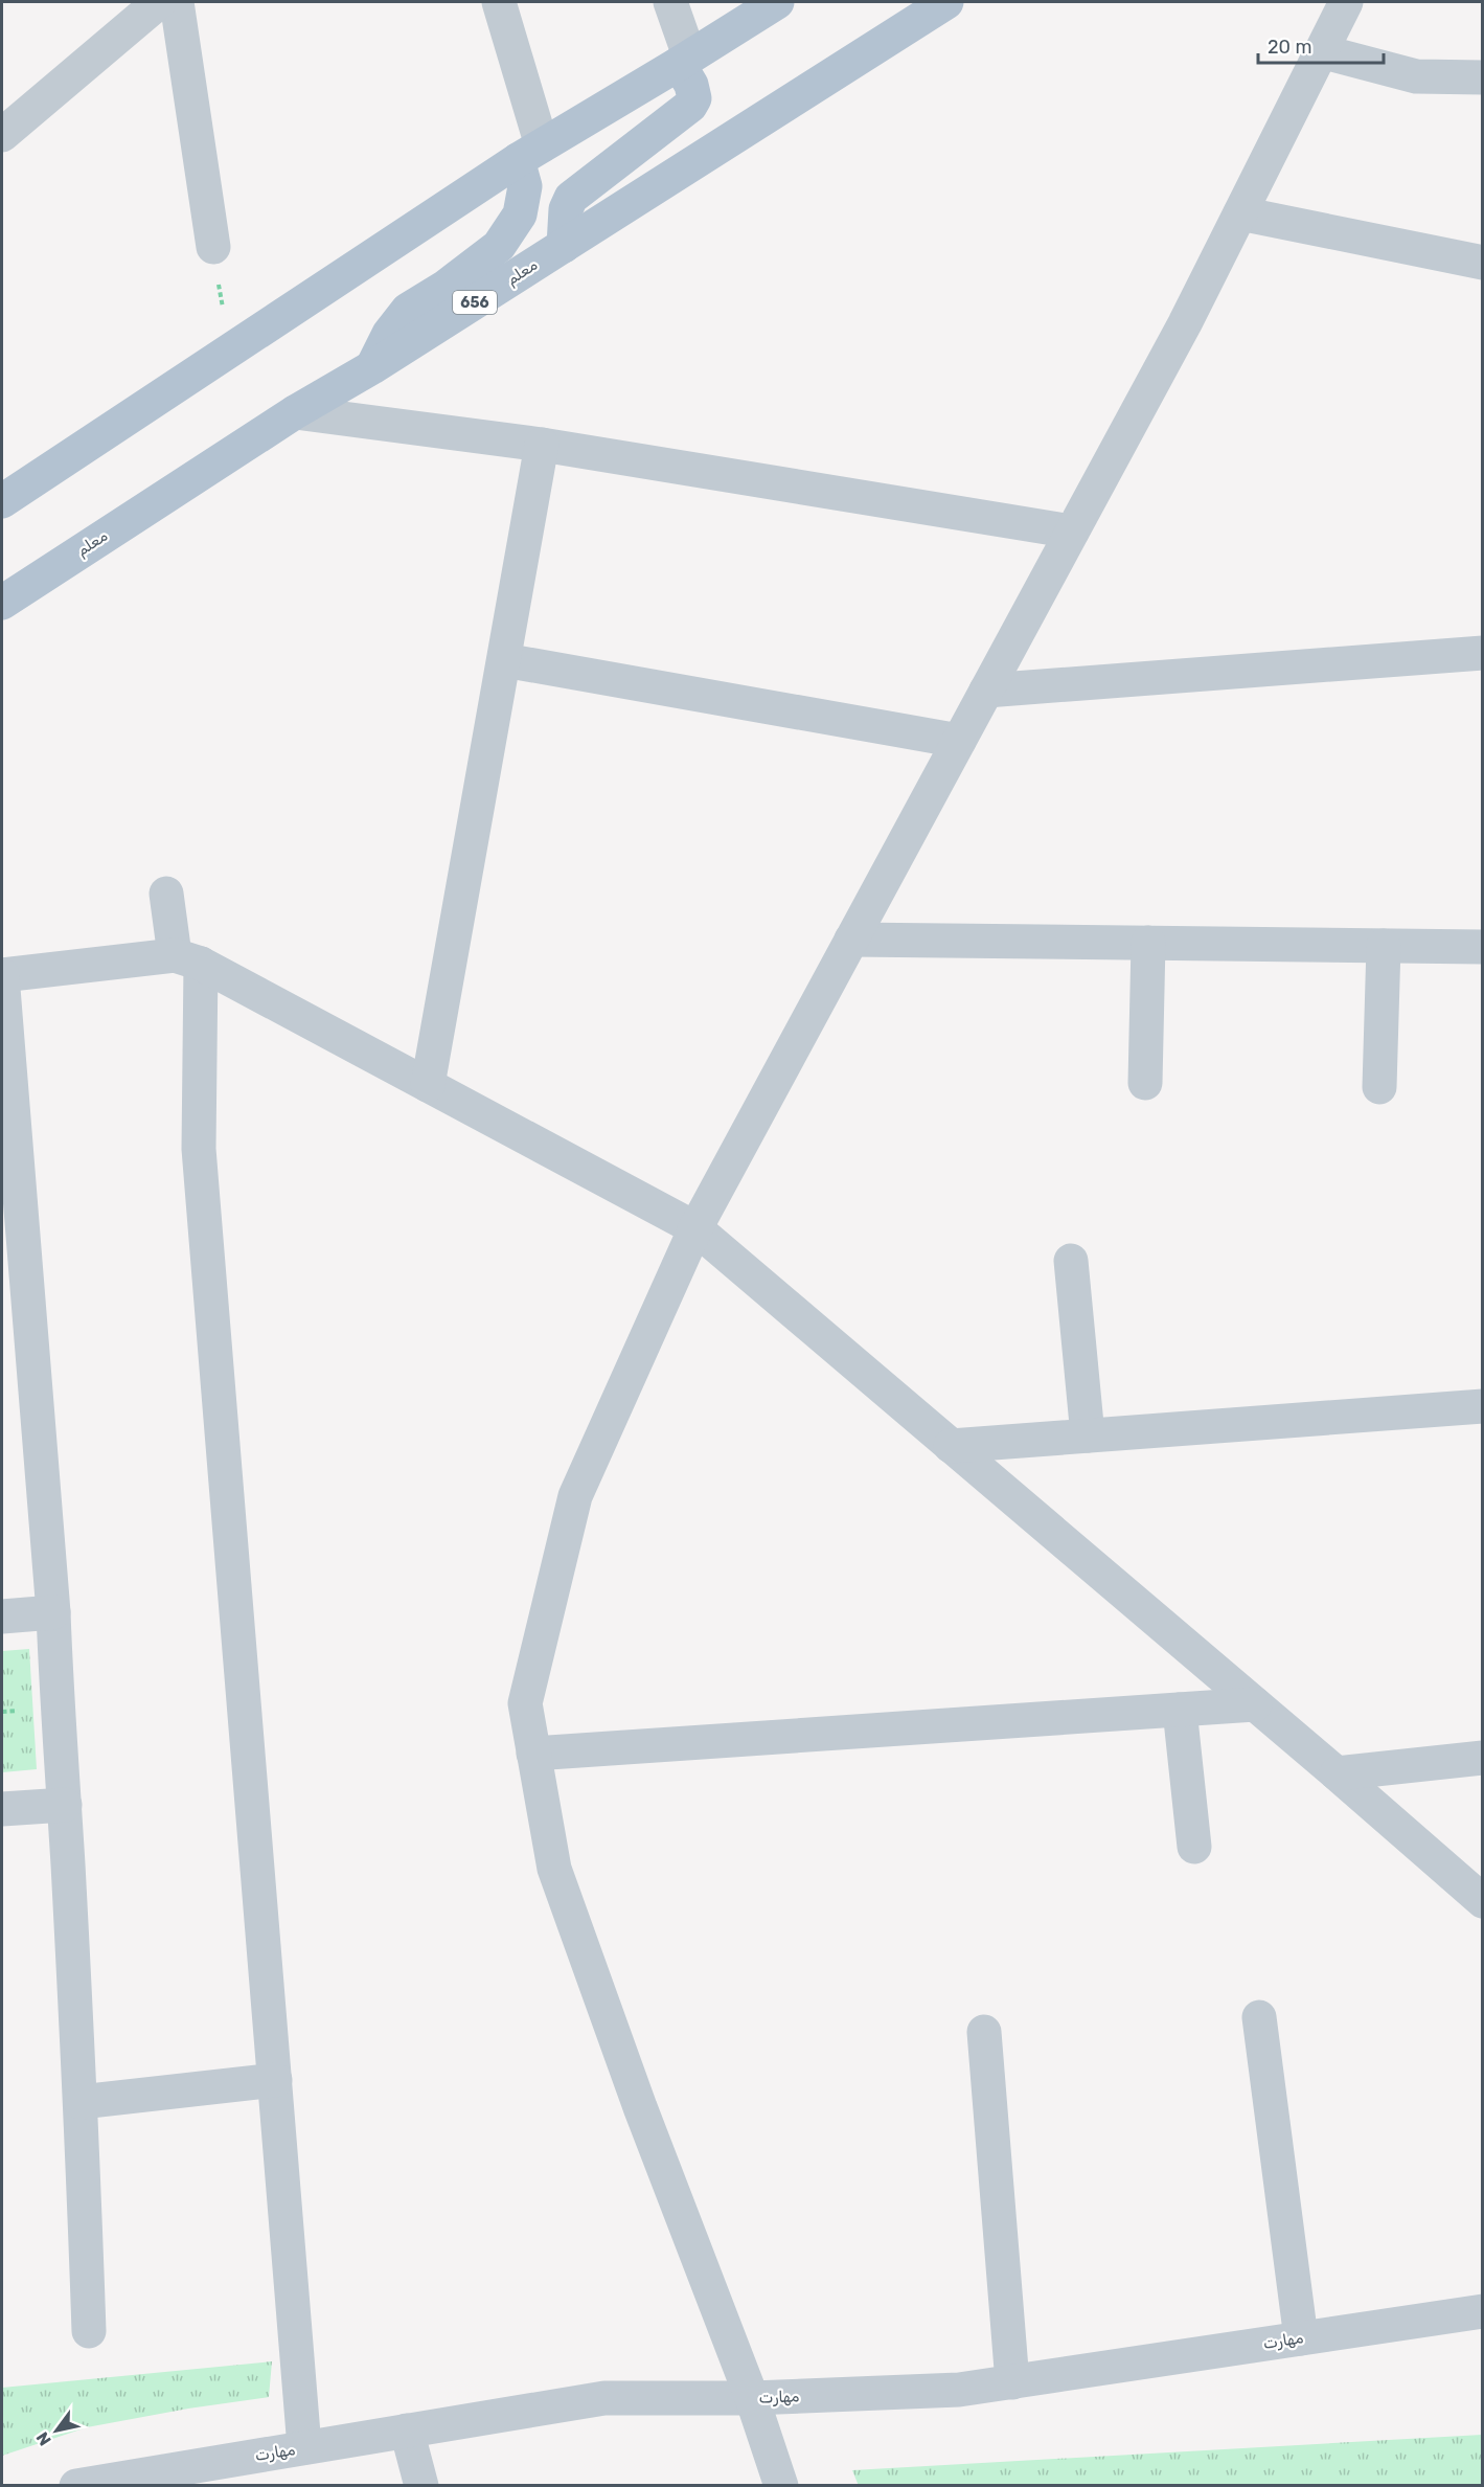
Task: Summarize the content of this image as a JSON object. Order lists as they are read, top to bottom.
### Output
{
  "streets": {
    "main road": ["معلم", "656"],
    "street": ["مهارت"]
  },
  "scale_bar": "20 m",
  "north": "bottom left"
}
